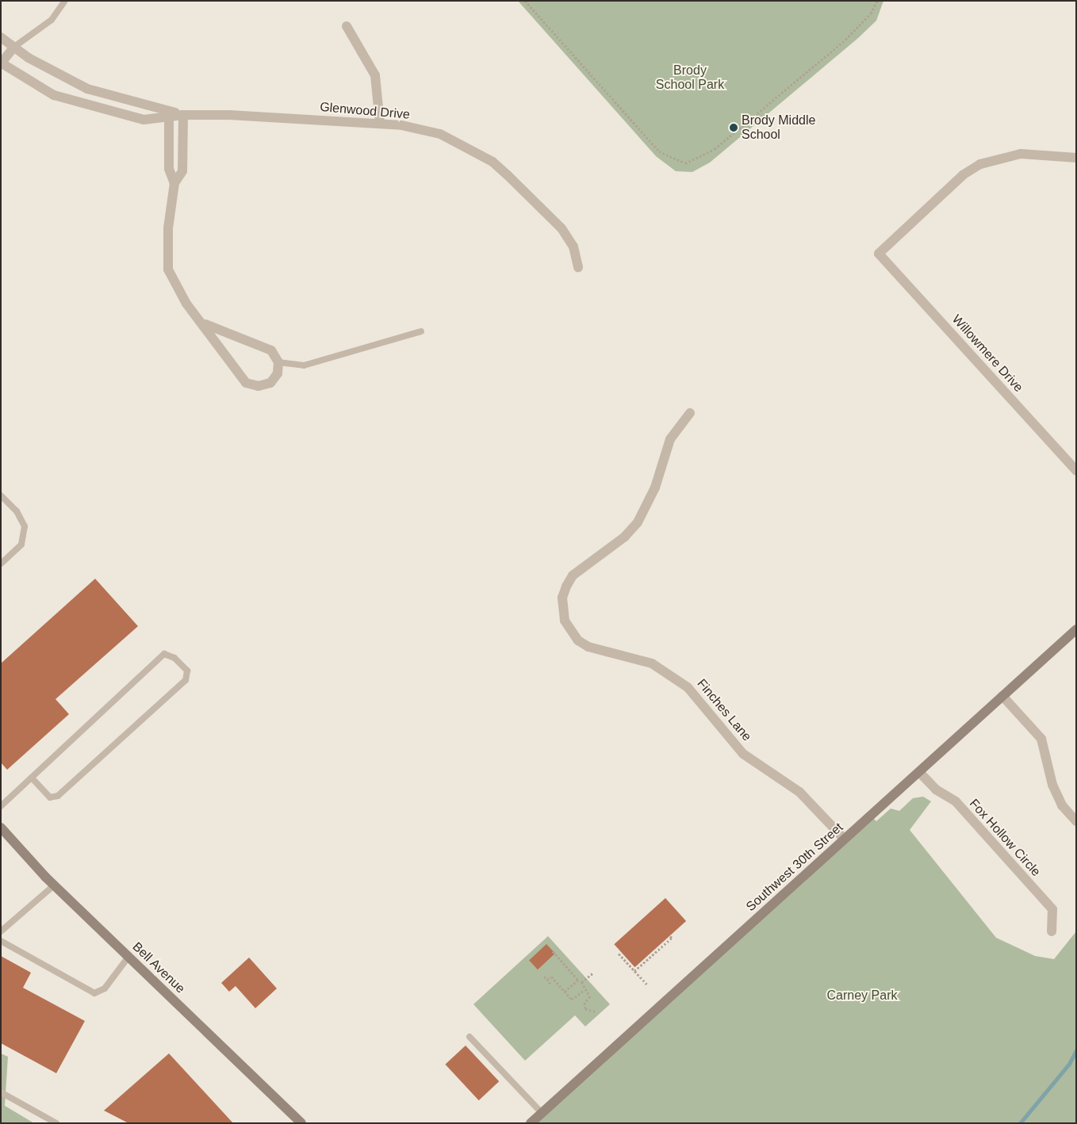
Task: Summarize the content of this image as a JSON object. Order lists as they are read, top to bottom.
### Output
{
  "streets": {
    "street": [
      "Glenwood Drive",
      "Willowmere Drive",
      "Finches Lane",
      "Fox Hollow Circle",
      "Southwest 30th Street",
      "Bell Avenue"
    ]
  },
  "crossings": [
    ["Finches Lane", "Southwest 30th Street"],
    ["Fox Hollow Circle", "Southwest 30th Street"]
  ],
  "parks": ["Brody School Park", "Carney Park"],
  "places": ["Brody Middle School"]
}
